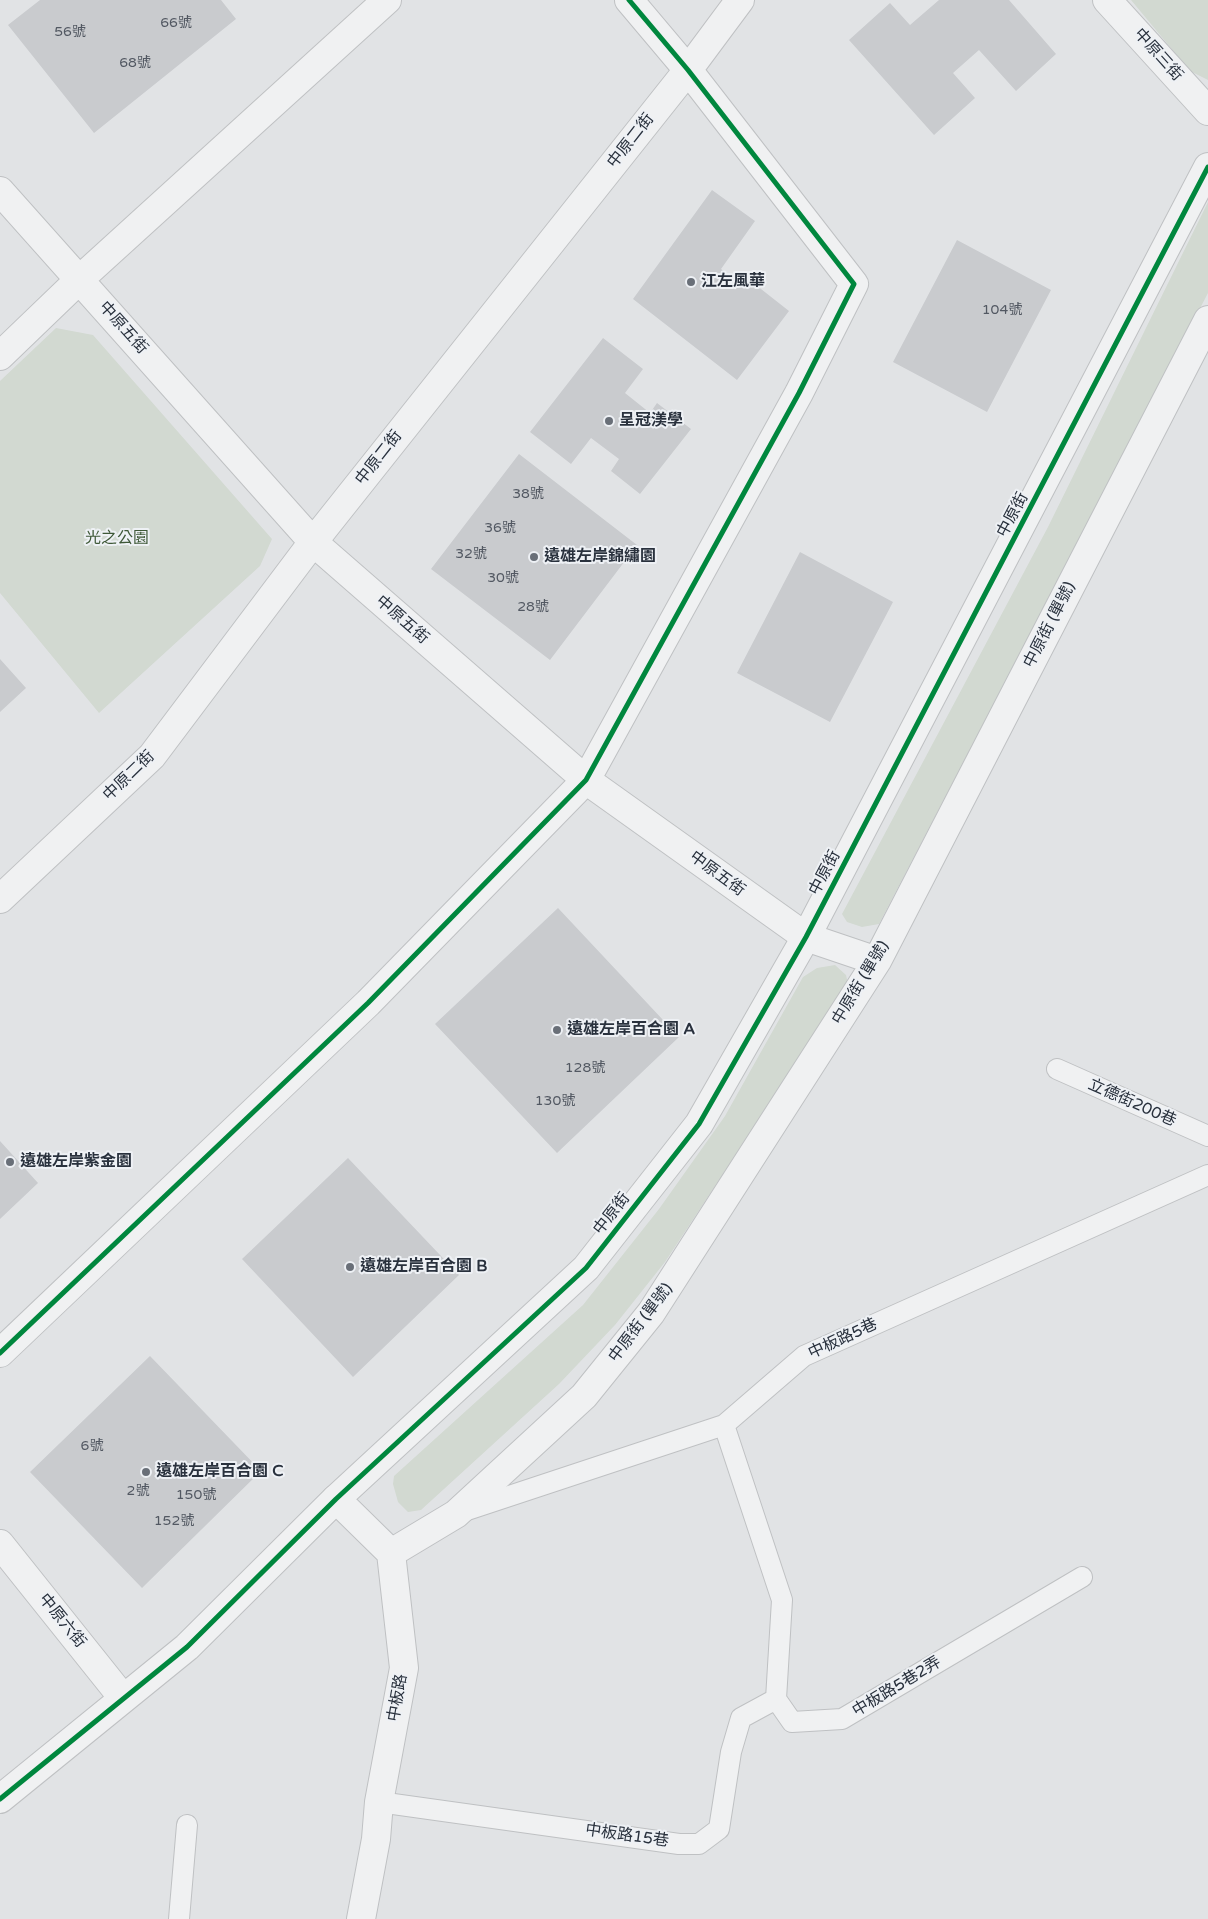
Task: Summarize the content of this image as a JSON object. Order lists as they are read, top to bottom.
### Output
{
  "streets": {
    "street": [
      "中原三街",
      "中原二街",
      "中原五街",
      "中原街",
      "中原街 (單號)",
      "中原六街",
      "中板路"
    ],
    "lane": [
      "立德街200巷",
      "中板路5巷",
      "中板路5巷2弄",
      "中板路15巷"
    ]
  },
  "crossings": [
    ["中原二街", "中原五街"],
    ["中原五街", "中原街"],
    ["中原五街", "中原街 (單號)"],
    ["中原街", "中原六街"],
    ["中原街 (單號)", "中板路5巷"],
    ["中原街 (單號)", "中板路"],
    ["中板路5巷2弄", "中板路15巷"],
    ["中板路", "中板路15巷"]
  ],
  "parks": ["光之公園"],
  "places": [
    "江左風華",
    "呈冠渼學",
    "遠雄左岸錦繡園",
    "遠雄左岸百合園 A",
    "遠雄左岸紫金園",
    "遠雄左岸百合園 B",
    "遠雄左岸百合園 C"
  ],
  "house_numbers": [
    "66號",
    "56號",
    "68號",
    "104號",
    "38號",
    "36號",
    "32號",
    "30號",
    "28號",
    "128號",
    "130號",
    "6號",
    "2號",
    "150號",
    "152號"
  ]
}
